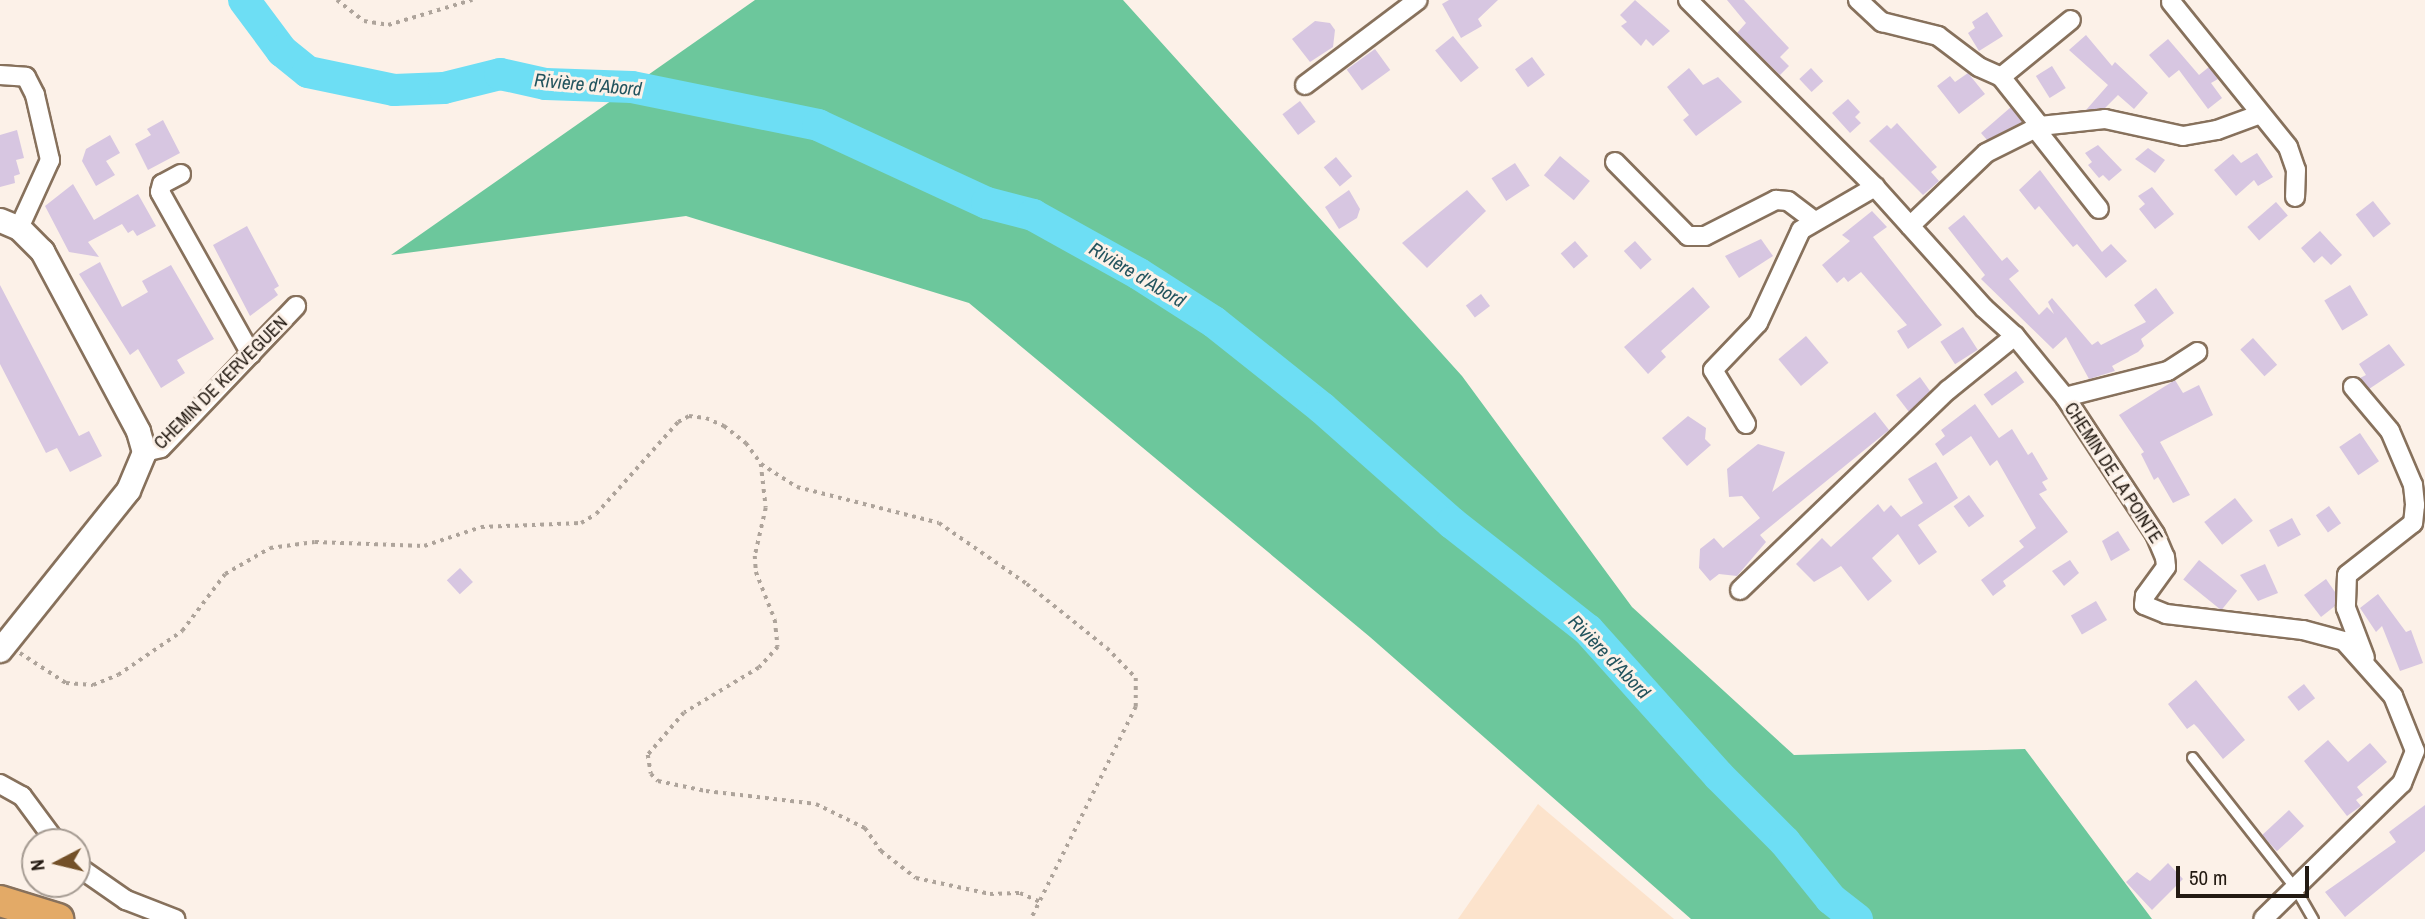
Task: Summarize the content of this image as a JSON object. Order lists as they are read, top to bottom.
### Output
{
  "streets": {
    "street": ["CHEMIN DE KERVEGUEN", "CHEMIN DE LA POINTE"]
  },
  "water": ["Rivière d'Abord"],
  "scale_bar": "50 m",
  "north": "left"
}
